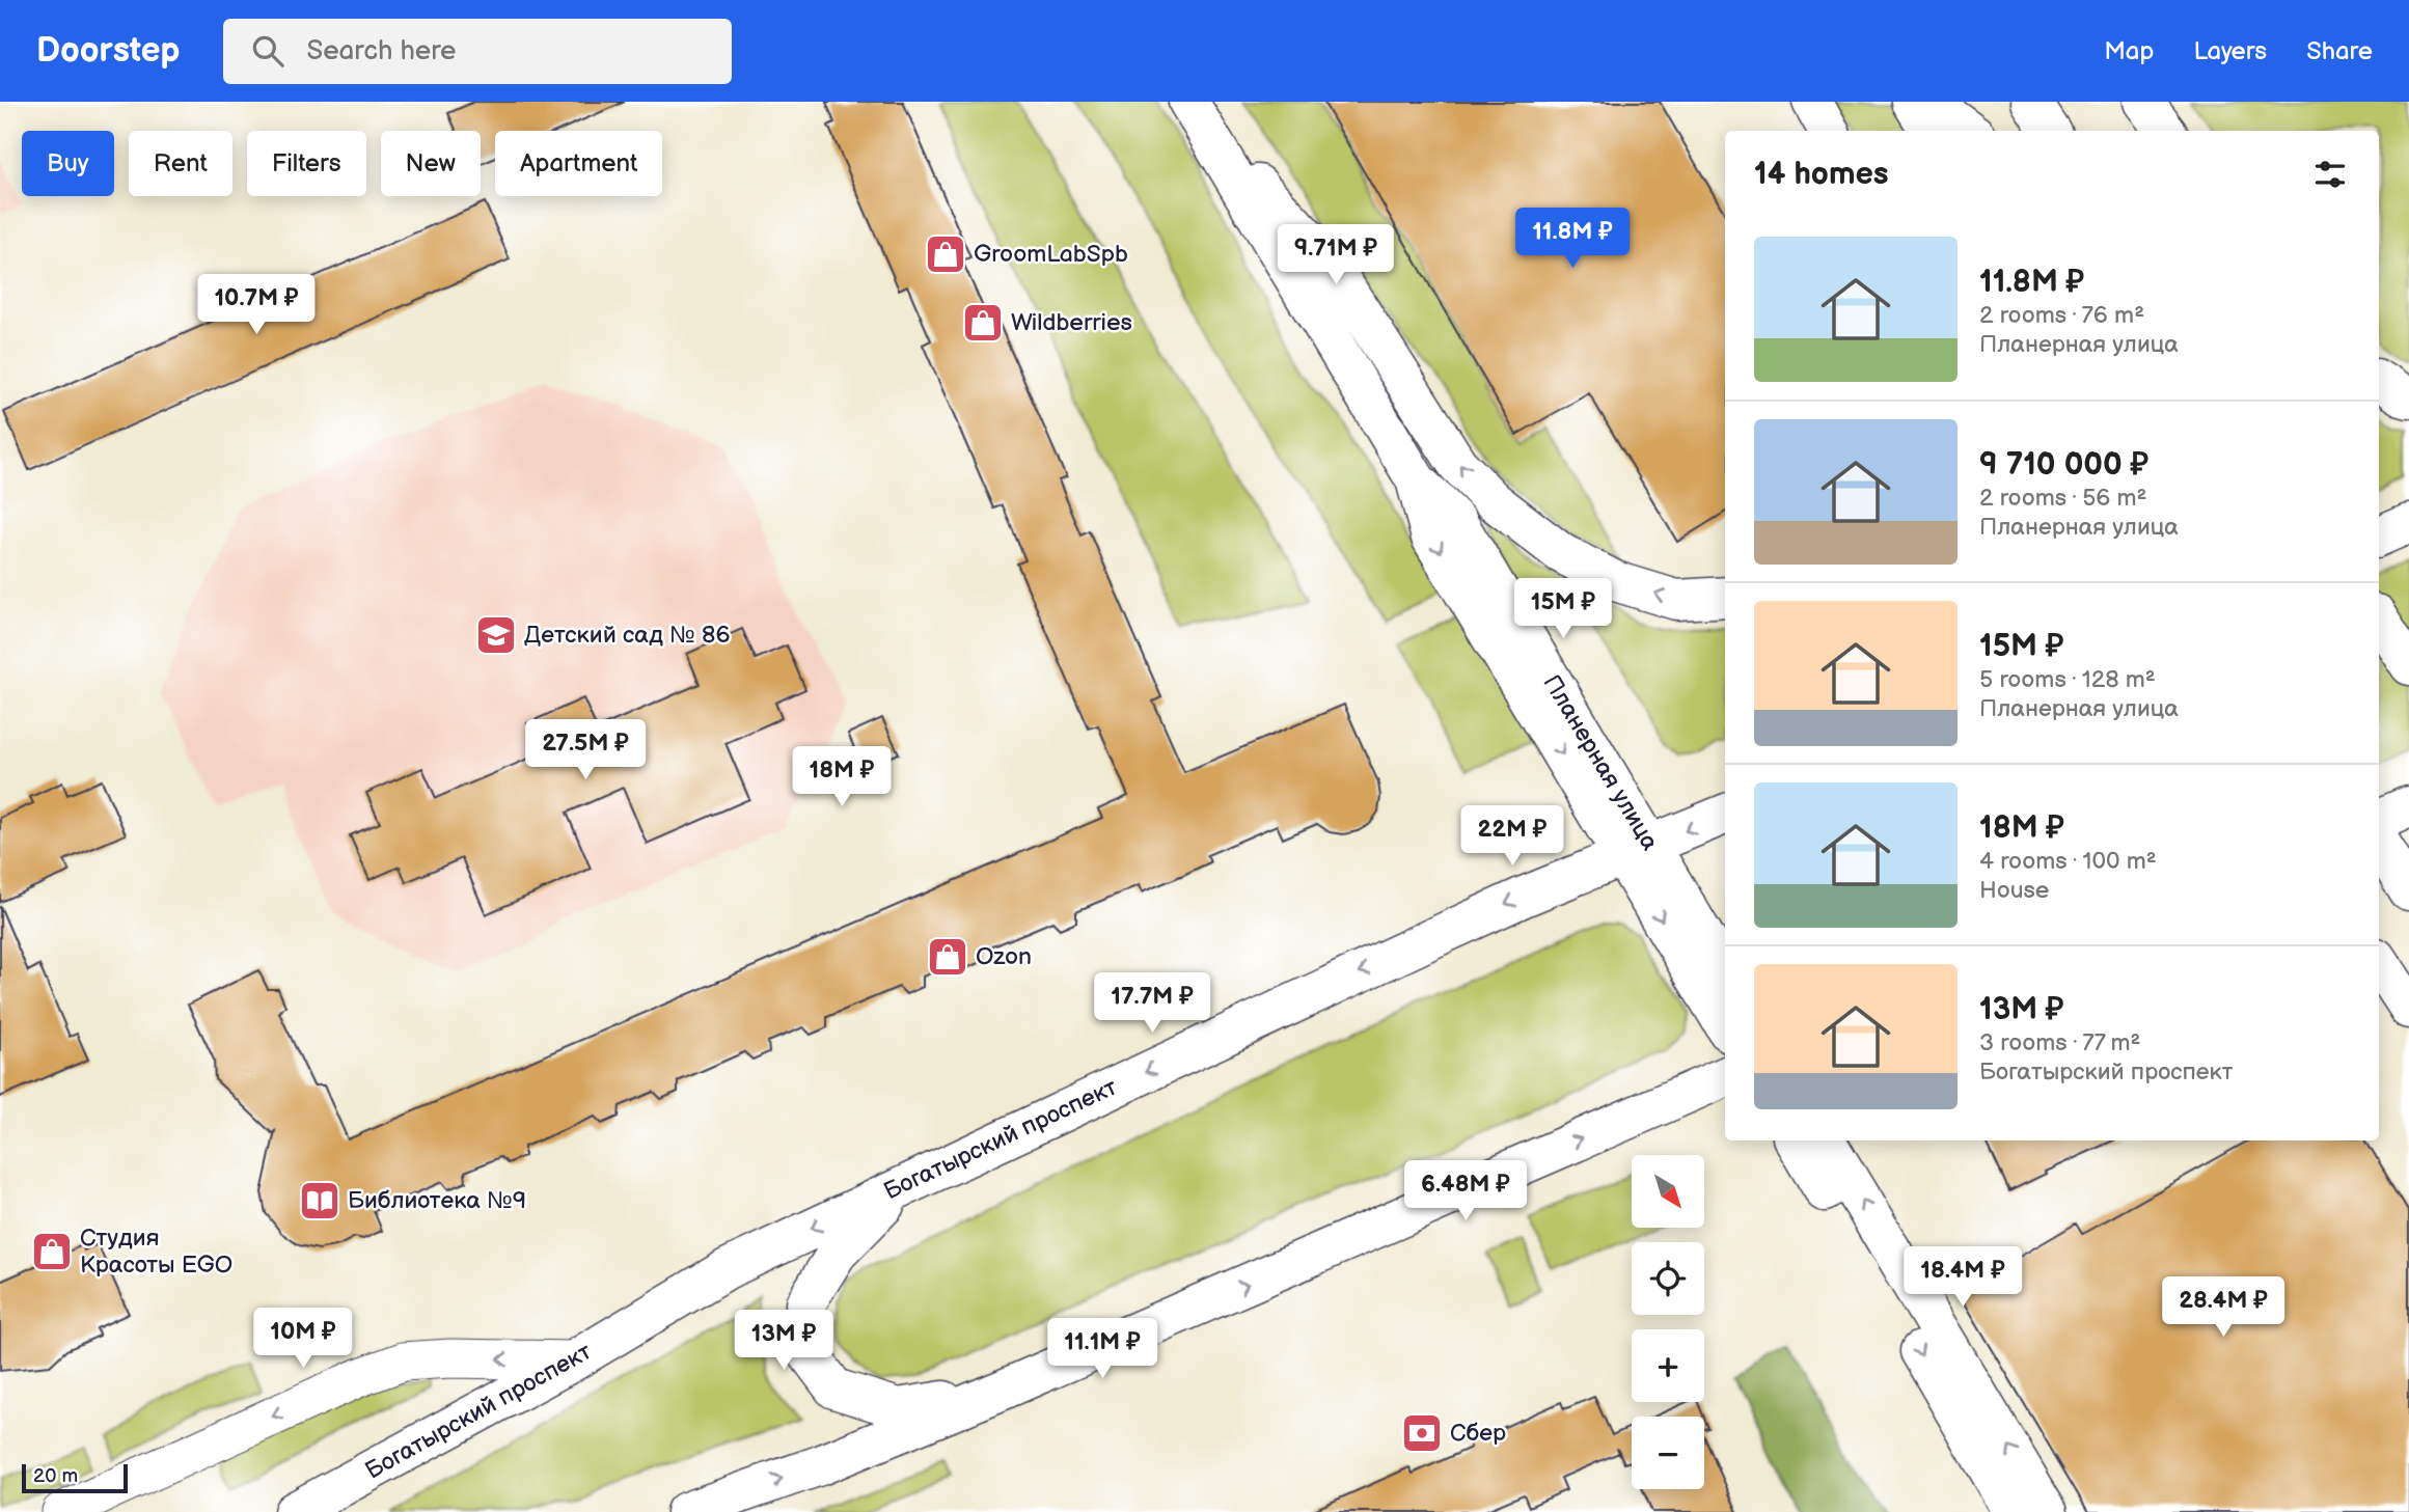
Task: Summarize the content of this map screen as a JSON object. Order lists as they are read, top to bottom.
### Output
{
  "streets": {
    "main road": ["Планерная улица", "Богатырский проспект"]
  },
  "crossings": [
    ["Планерная улица", "Богатырский проспект"]
  ],
  "places": {
    "shop": [
      "GroomLabSpb",
      "Wildberries",
      "Ozon",
      "Студия Красоты EGO"
    ],
    "school or university": ["Детский сад № 86"],
    "library": ["Библиотека №9"],
    "bank": ["Сбер"]
  },
  "scale_bar": "20 m",
  "north": "bottom right",
  "page": {
    "header": "Doorstep",
    "search": "Search here",
    "nav": ["Map", "Layers", "Share"],
    "chip": [
      "Buy",
      "Rent",
      "Filters",
      "New",
      "Apartment"
    ],
    "heading": "14 homes",
    "price": [
      "11.8M ₽",
      "9.71M ₽",
      "10.7M ₽",
      "15M ₽",
      "27.5M ₽",
      "18M ₽",
      "22M ₽",
      "17.7M ₽",
      "6.48M ₽",
      "18.4M ₽",
      "28.4M ₽",
      "10M ₽",
      "13M ₽",
      "11.1M ₽"
    ],
    "list": [
      {
        "name": "11.8M ₽",
        "note": "2 rooms · 76 m² · Планерная улица"
      },
      {
        "name": "9 710 000 ₽",
        "note": "2 rooms · 56 m² · Планерная улица"
      },
      {
        "name": "15M ₽",
        "note": "5 rooms · 128 m² · Планерная улица"
      },
      {
        "name": "18M ₽",
        "note": "4 rooms · 100 m² · House"
      },
      {
        "name": "13M ₽",
        "note": "3 rooms · 77 m² · Богатырский проспект"
      }
    ],
    "map_buttons": ["+", "−"],
    "scale": "20 m"
  }
}
